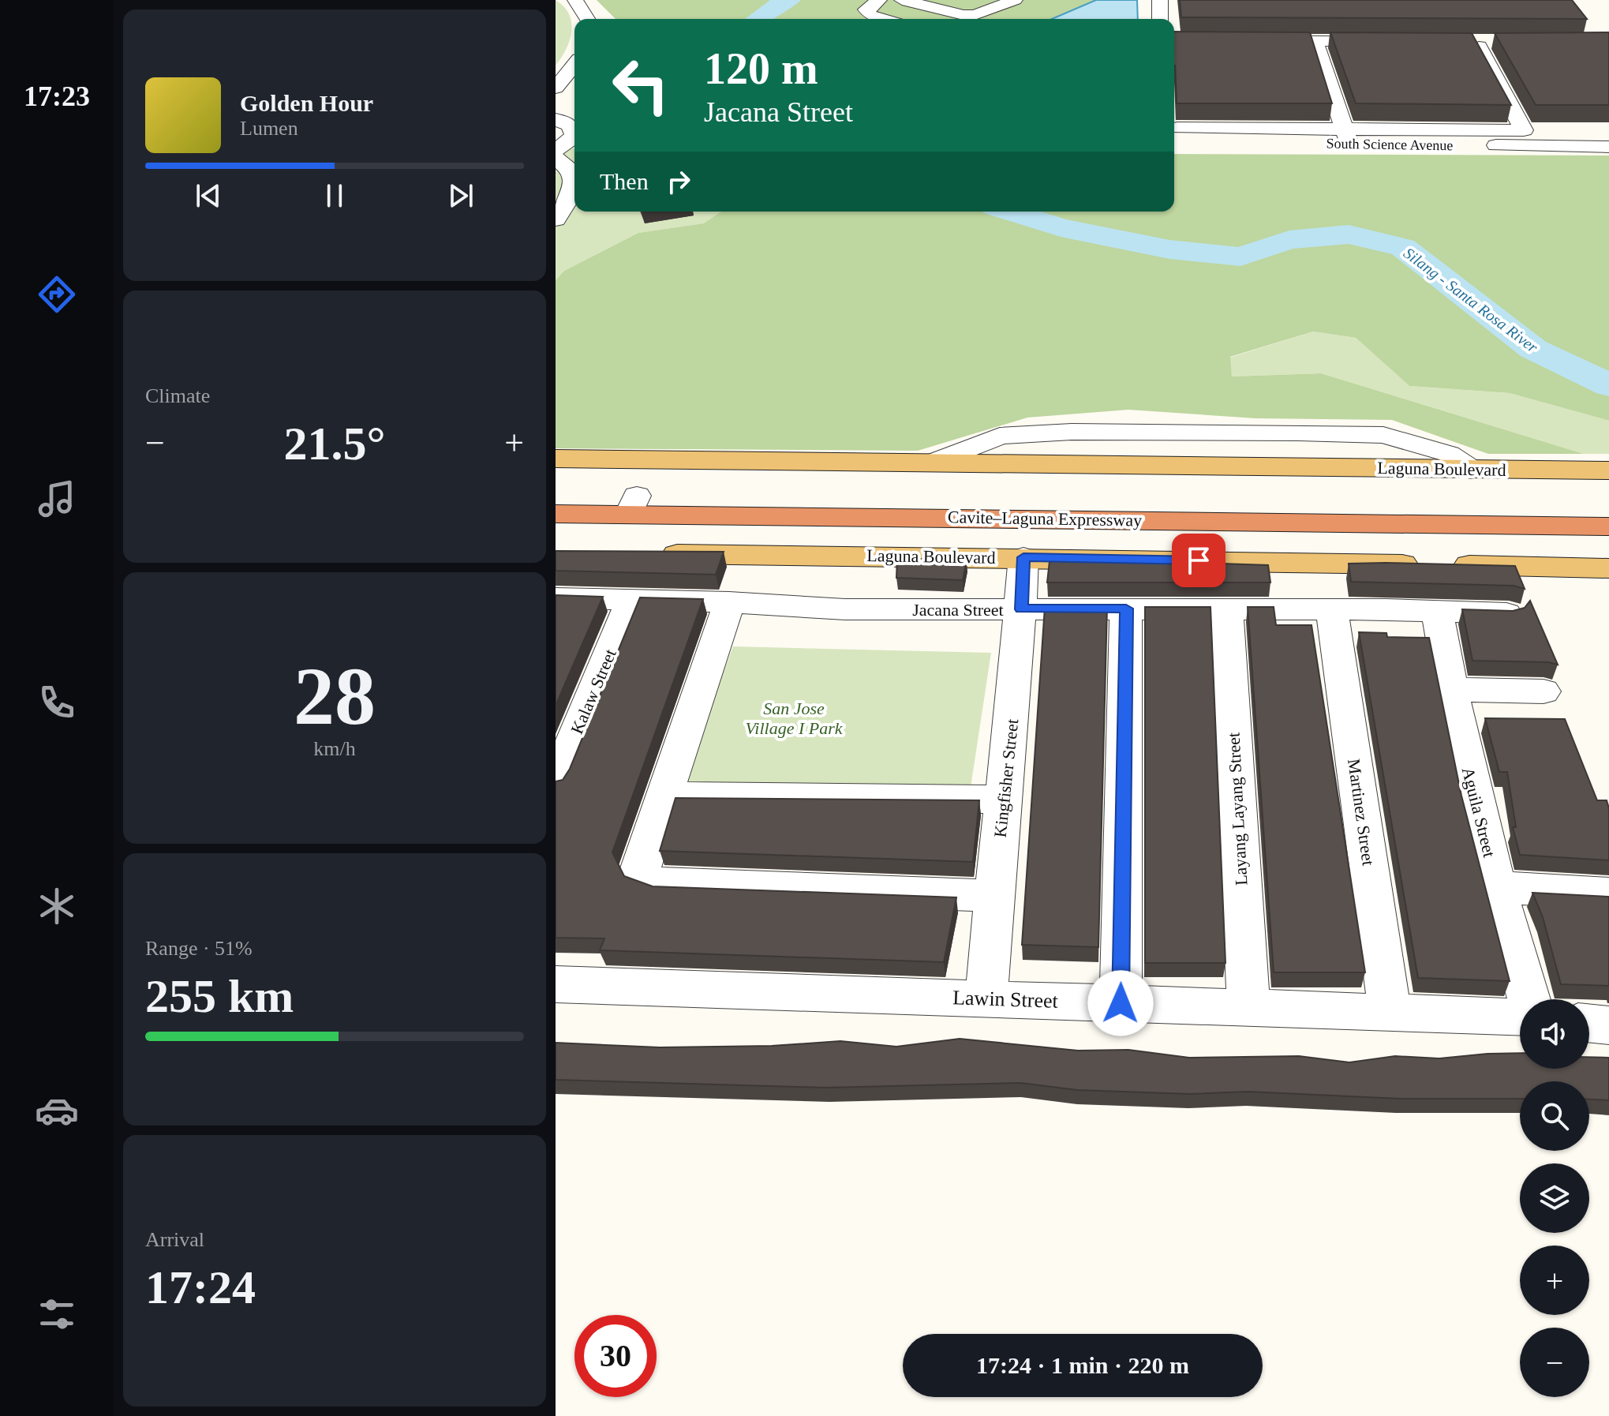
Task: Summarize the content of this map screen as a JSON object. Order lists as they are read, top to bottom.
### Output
{
  "streets": {
    "highway": ["Cavite–Laguna Expressway"],
    "main road": ["Laguna Boulevard"],
    "street": [
      "South Science Avenue",
      "Jacana Street",
      "Kalaw Street",
      "Kingfisher Street",
      "Layang Layang Street",
      "Martinez Street",
      "Aguila Street",
      "Lawin Street"
    ]
  },
  "crossings": [
    ["Laguna Boulevard", "Kingfisher Street"],
    ["Jacana Street", "Kalaw Street"],
    ["Jacana Street", "Kingfisher Street"],
    ["Jacana Street", "Layang Layang Street"],
    ["Jacana Street", "Martinez Street"],
    ["Jacana Street", "Aguila Street"],
    ["Kingfisher Street", "Lawin Street"],
    ["Layang Layang Street", "Lawin Street"],
    ["Martinez Street", "Lawin Street"]
  ],
  "water": ["Silang - Santa Rosa River"],
  "parks": ["San Jose Village I Park"],
  "page": {
    "tabs": "17:23",
    "turn": ["120 m", "Jacana Street"],
    "song": ["Golden Hour", "Lumen"],
    "then": "Then",
    "tile": [
      "Climate",
      ["28", "km/h"],
      ["Range · 51%", "255 km"],
      ["Arrival", "17:24"]
    ],
    "heat": ["−", "21.5°", "+"],
    "map_buttons": ["+", "−"],
    "limit": "30",
    "trip": "17:24 · 1 min · 220 m"
  }
}
